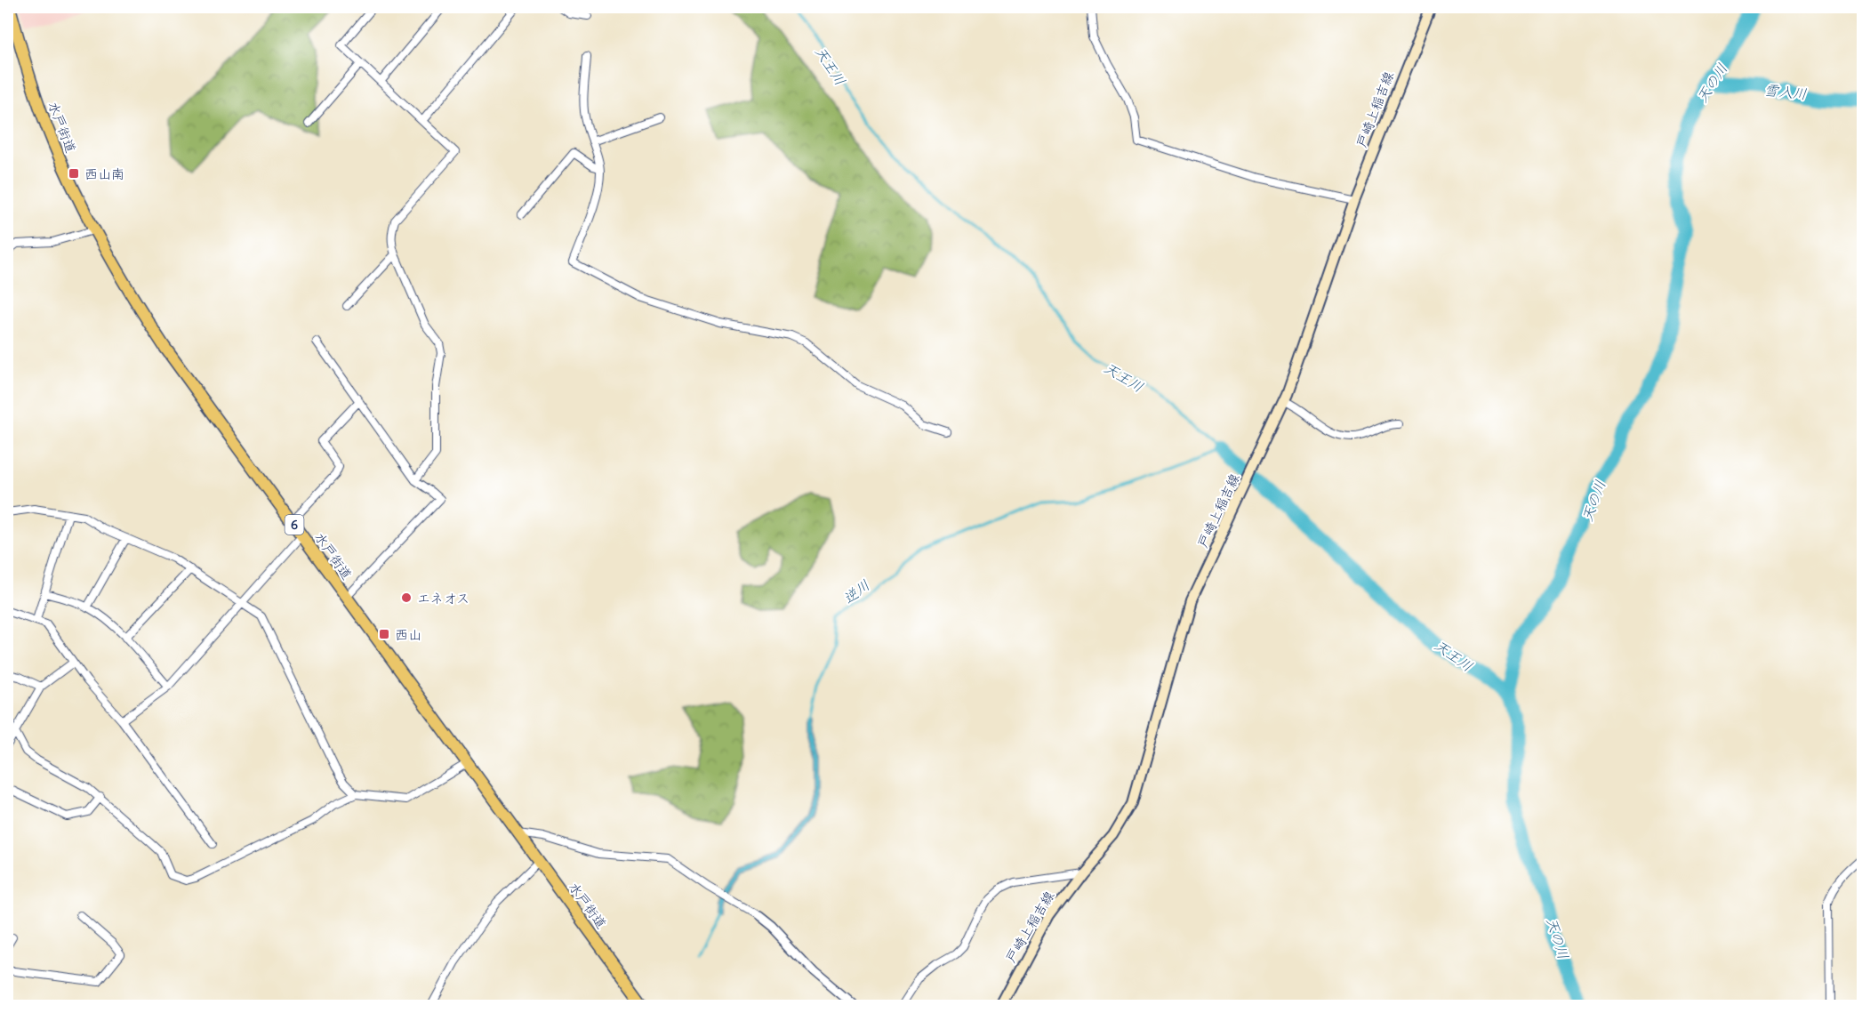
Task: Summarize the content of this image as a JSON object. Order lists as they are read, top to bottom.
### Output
{
  "streets": {
    "highway": ["水戸街道", "6"],
    "main road": ["戸崎上稲吉線"]
  },
  "water": [
    "天王川",
    "天の川",
    "雪入川",
    "逆川"
  ],
  "places": {
    "transit": ["西山南", "西山"],
    "other": ["エネオス"]
  }
}
